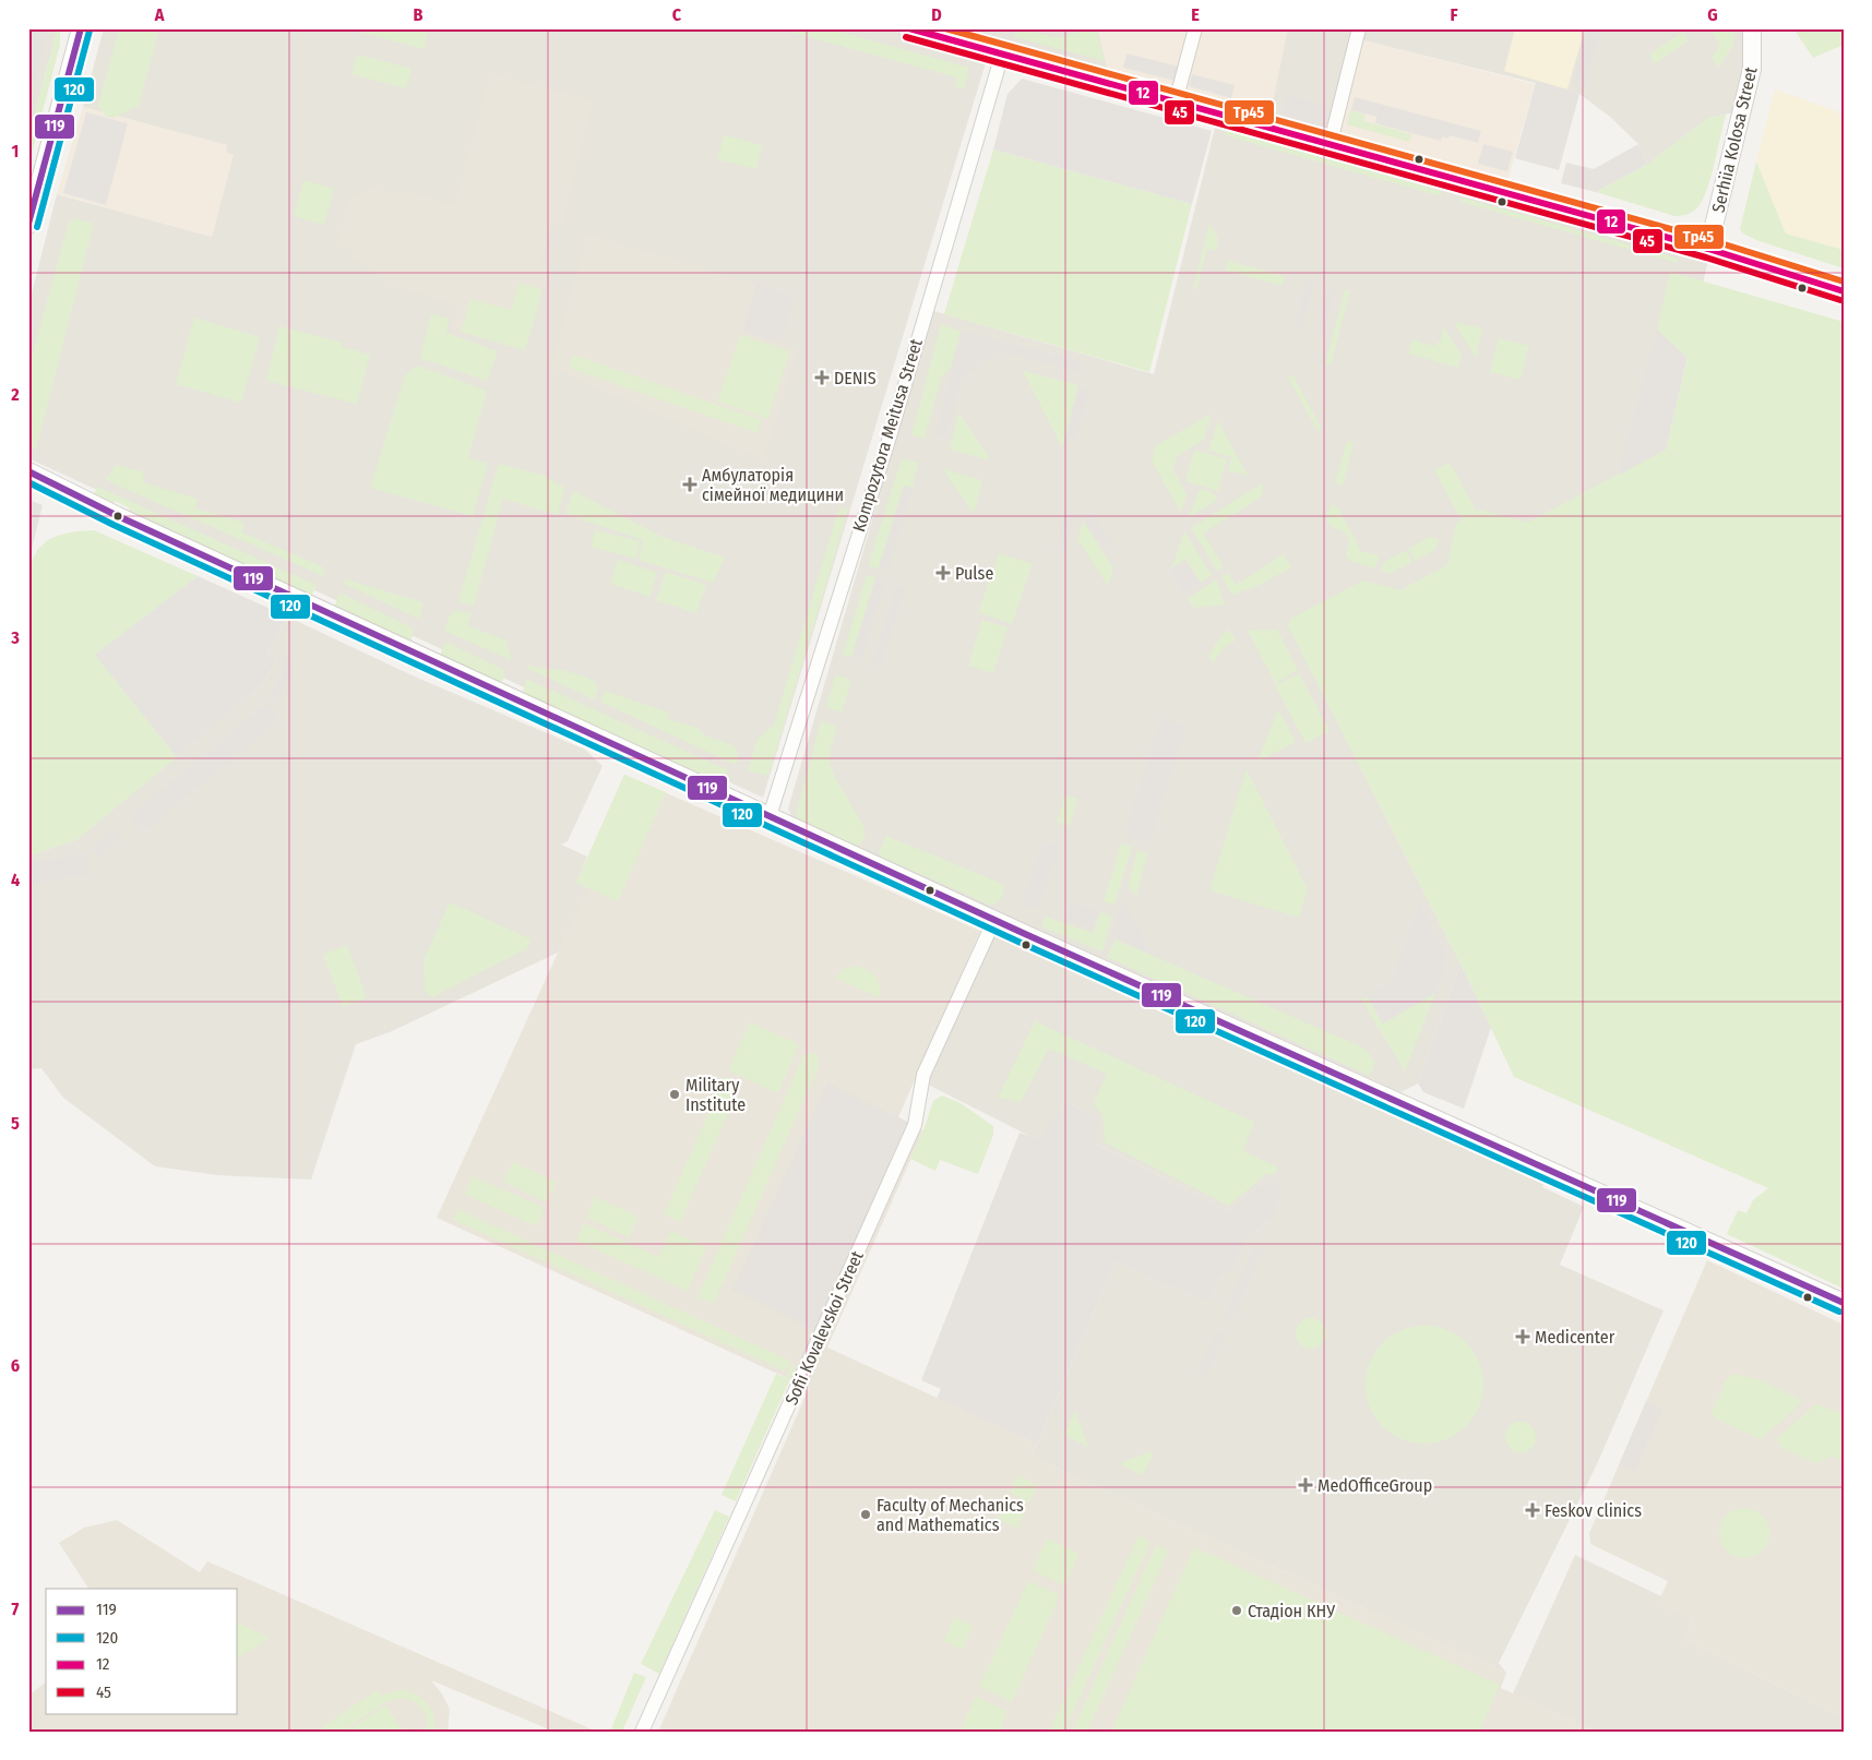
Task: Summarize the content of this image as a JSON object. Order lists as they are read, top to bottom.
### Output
{
  "streets": {
    "street": ["Serhiia Kolosa Street", "Kompozytora Meitusa Street", "Sofii Kovalevskoi Street"]
  },
  "places": {
    "health": [
      "DENIS",
      "Амбулаторія сімейної медицини",
      "Pulse",
      "Medicenter",
      "MedOfficeGroup",
      "Feskov clinics"
    ],
    "other": ["Military Institute", "Faculty of Mechanics and Mathematics", "Стадіон КНУ"]
  },
  "lines": [
    "transit line 119",
    "transit line 12",
    "transit line Тр45",
    "transit line 120",
    "transit line 45"
  ],
  "legend": [
    "119",
    "120",
    "12",
    "45"
  ],
  "grid": {
    "columns": [
      "A",
      "B",
      "C",
      "D",
      "E",
      "F",
      "G"
    ],
    "rows": [
      "1",
      "2",
      "3",
      "4",
      "5",
      "6",
      "7"
    ]
  }
}
